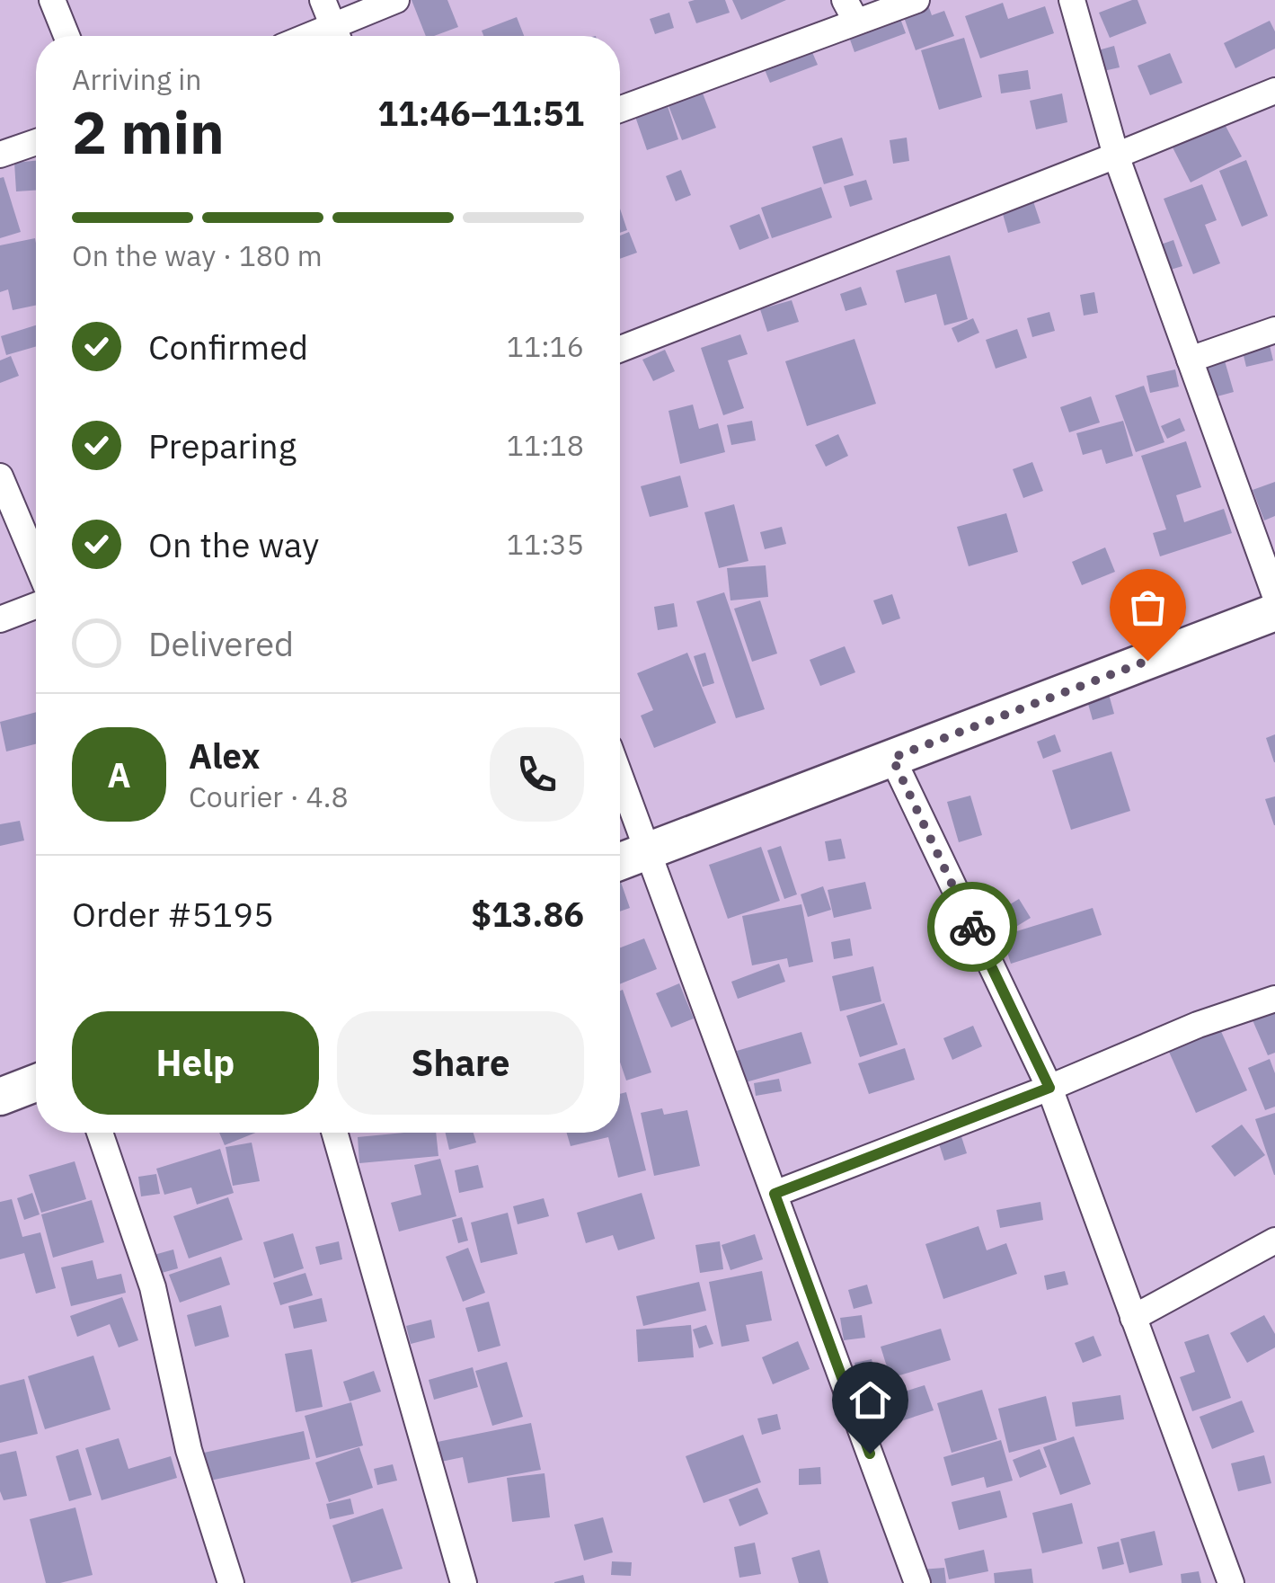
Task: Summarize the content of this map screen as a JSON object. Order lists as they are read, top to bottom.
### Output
{
  "page": {
    "heading": ["2 min", "Arriving in", "11:46–11:51"],
    "panel": [
      "Alex",
      "Courier · 4.8",
      "Order #5195",
      "$13.86"
    ],
    "bar": "On the way · 180 m",
    "list": [
      ["Confirmed", "11:16"],
      ["Preparing", "11:18"],
      ["On the way", "11:35"],
      "Delivered"
    ],
    "round": "A",
    "buttons": ["Help", "Share"]
  }
}
